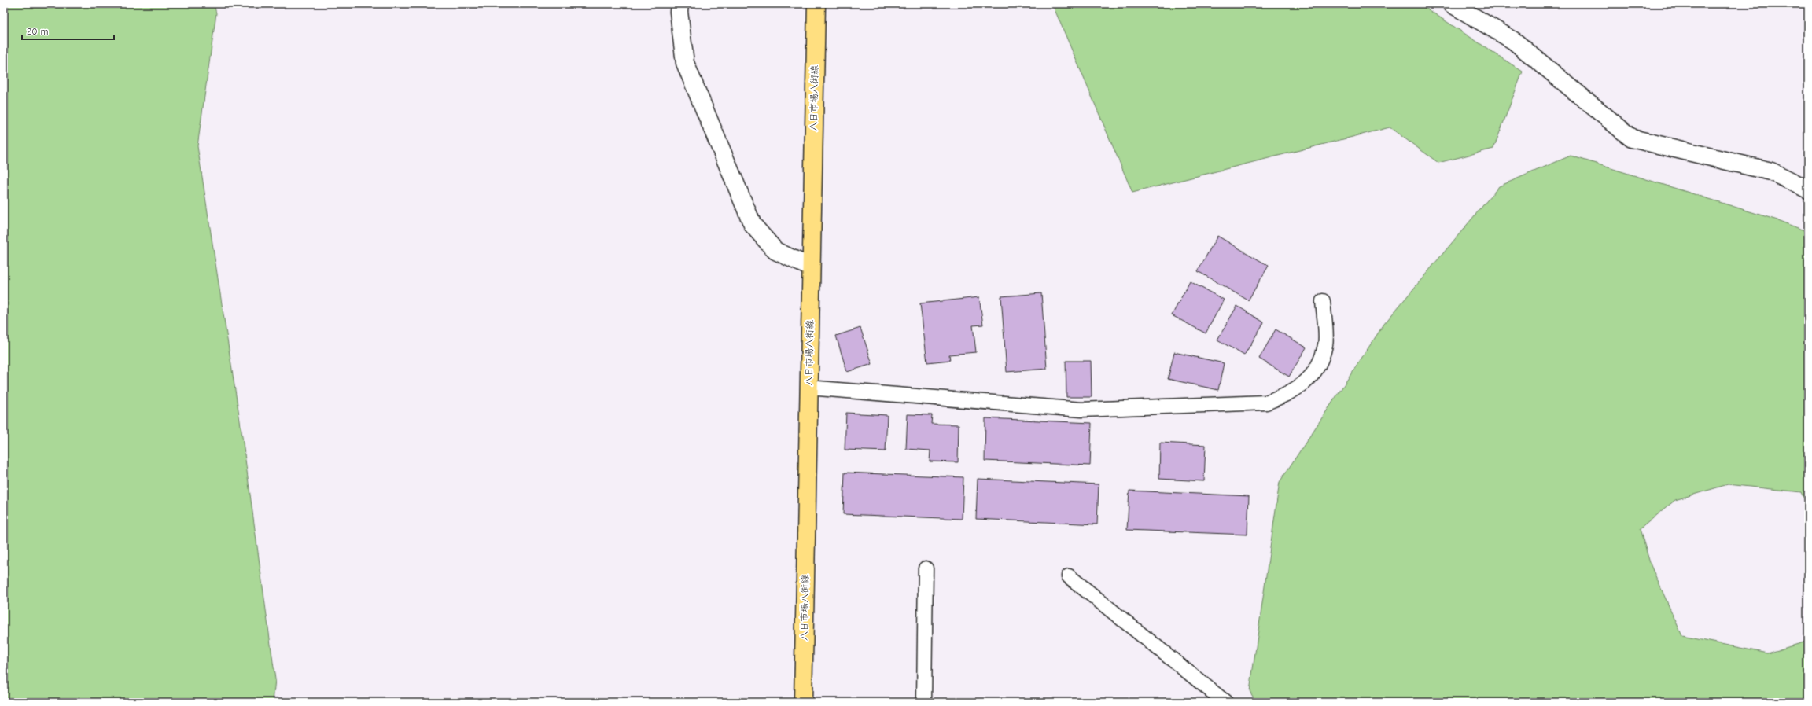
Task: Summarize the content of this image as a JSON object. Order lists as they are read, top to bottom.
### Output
{
  "streets": {
    "main road": ["八日市場八街線"]
  },
  "scale_bar": "20 m"
}
